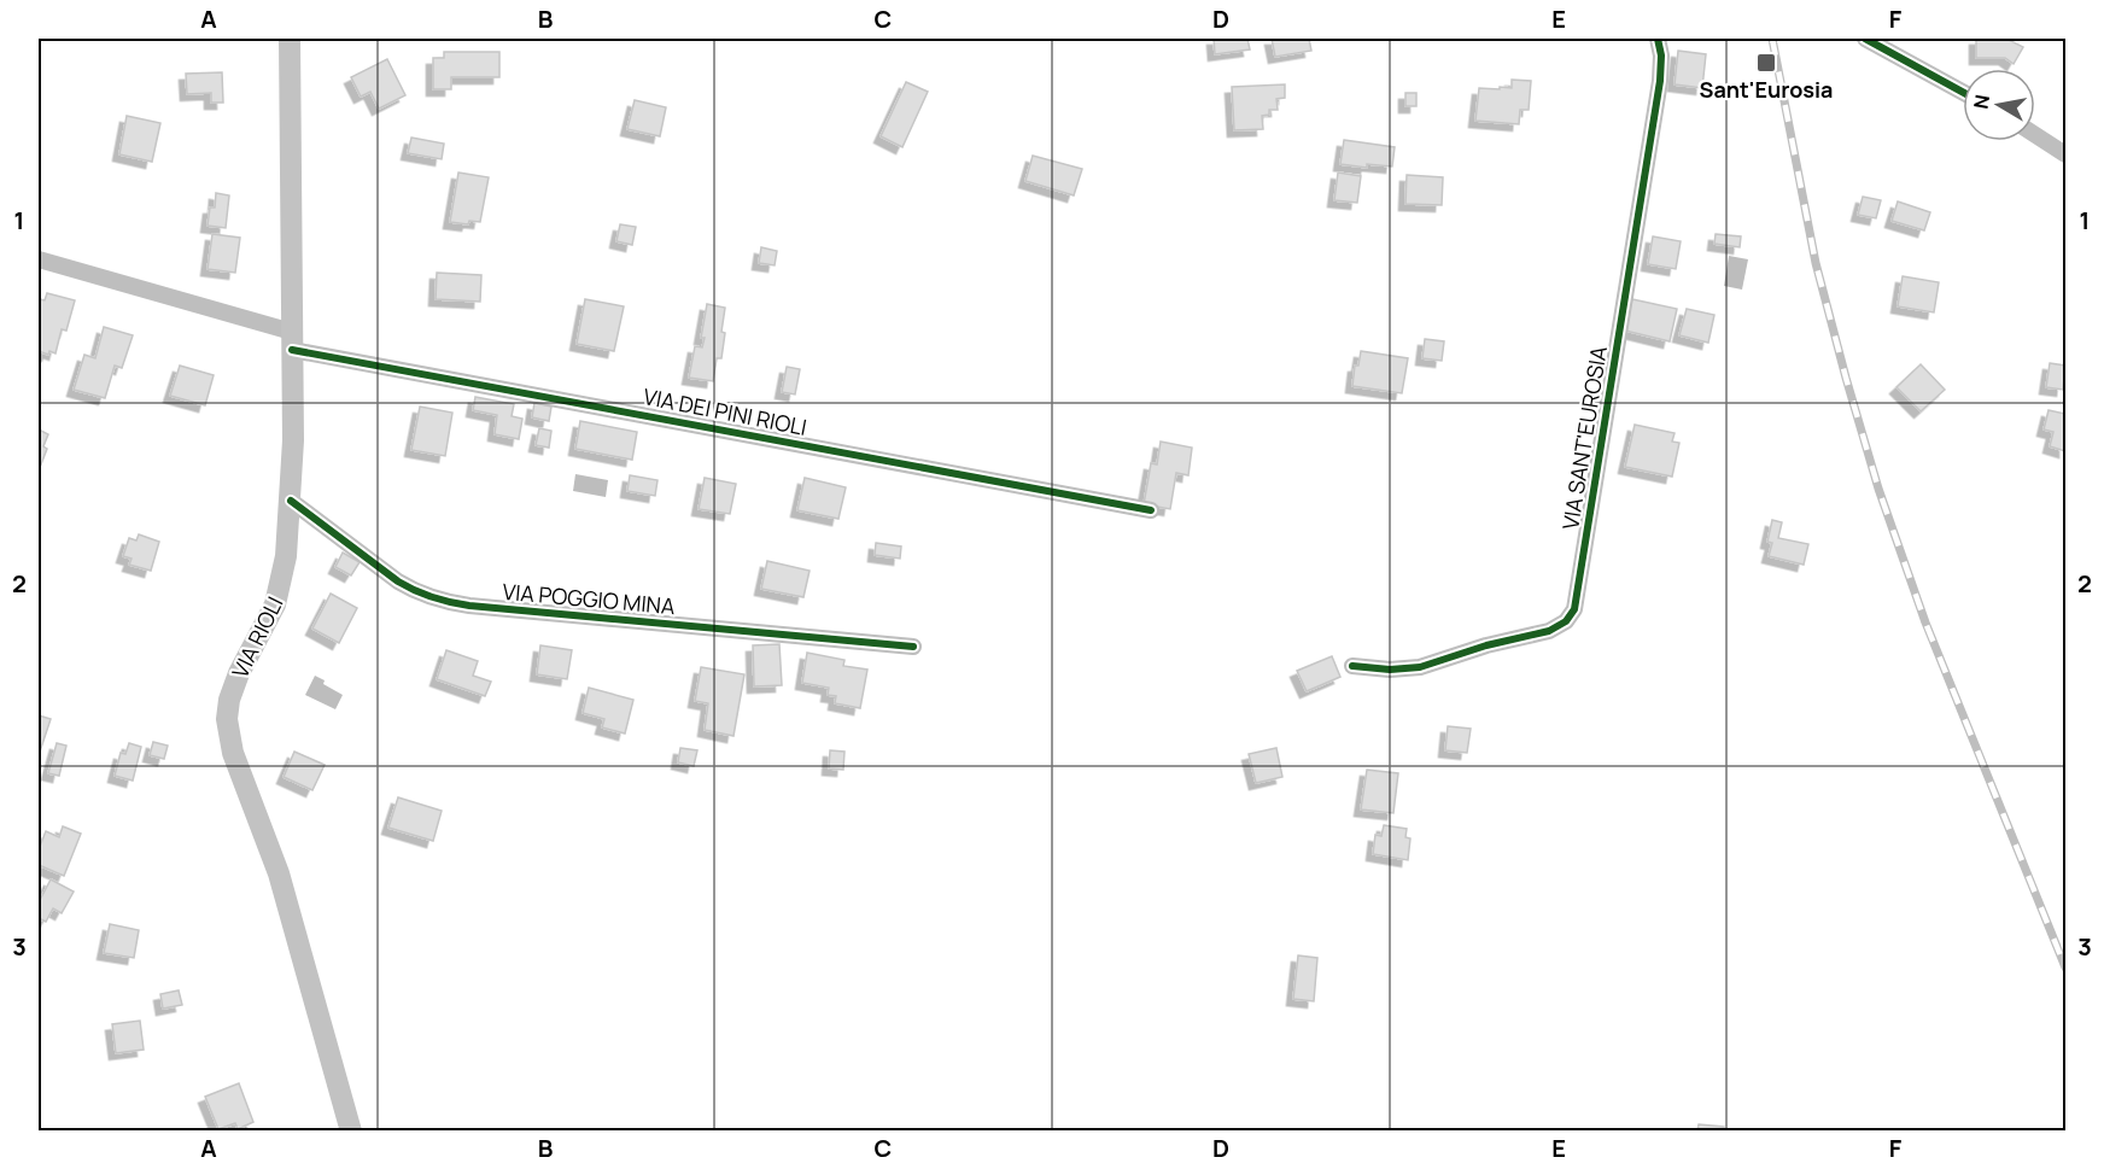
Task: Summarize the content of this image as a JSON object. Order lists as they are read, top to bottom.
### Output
{
  "streets": {
    "main road": ["VIA RIOLI"],
    "street": ["VIA DEI PINI RIOLI", "VIA SANT'EUROSIA", "VIA POGGIO MINA"]
  },
  "crossings": [
    ["VIA DEI PINI RIOLI", "VIA RIOLI"],
    ["VIA POGGIO MINA", "VIA RIOLI"]
  ],
  "places": {
    "transit": ["Sant'Eurosia"]
  },
  "north": "left",
  "grid": {
    "columns": [
      "A",
      "B",
      "C",
      "D",
      "E",
      "F"
    ],
    "rows": ["1", "2", "3"]
  }
}
